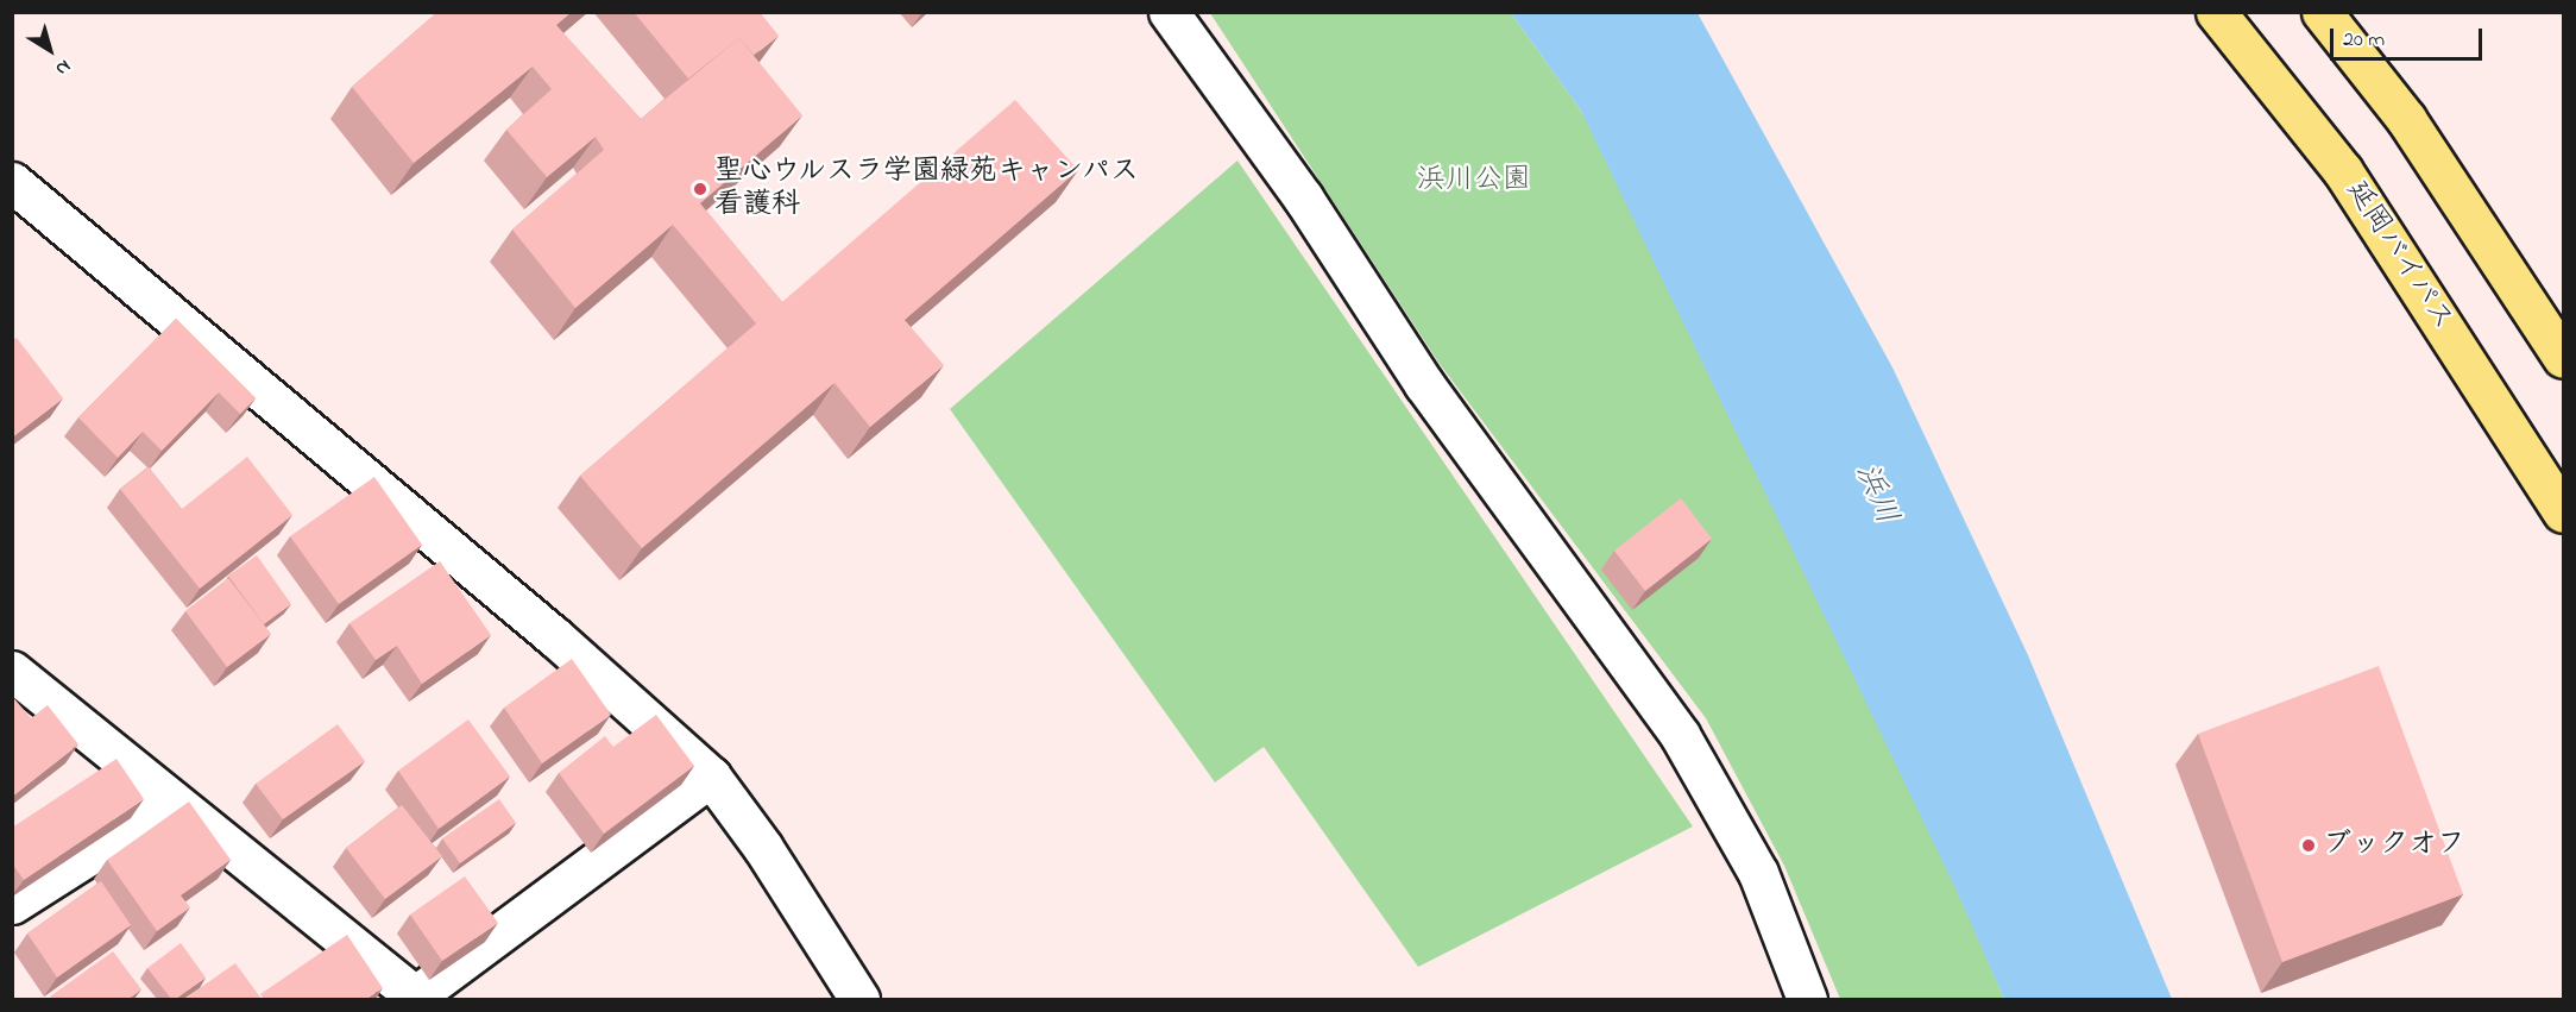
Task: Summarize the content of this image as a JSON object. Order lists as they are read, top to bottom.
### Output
{
  "streets": {
    "highway": ["延岡バイパス"]
  },
  "water": ["浜川"],
  "parks": ["浜川公園"],
  "places": ["聖心ウルスラ学園緑苑キャンパス 看護科", "ブックオフ"],
  "scale_bar": "20 m",
  "north": "bottom right"
}
